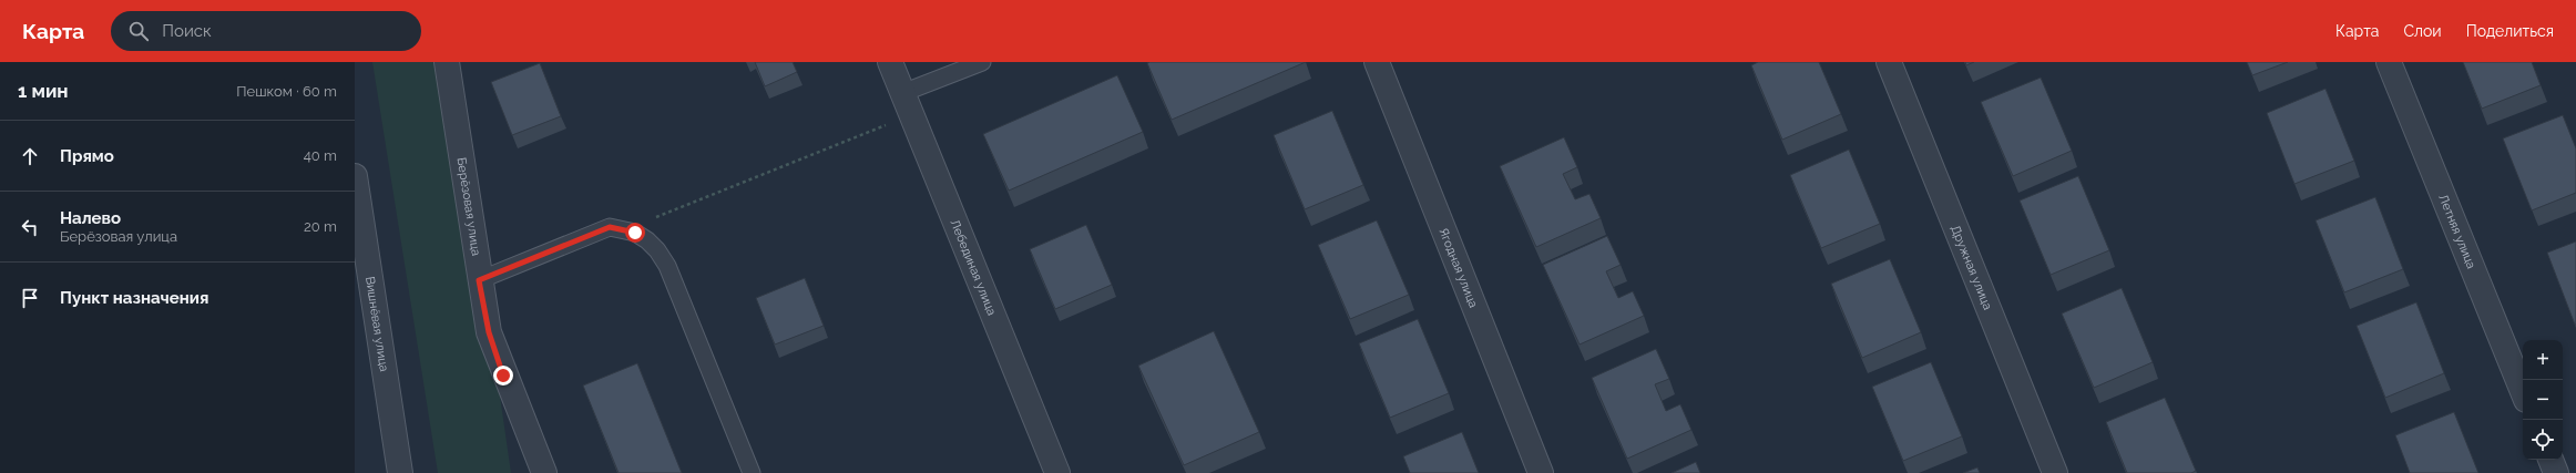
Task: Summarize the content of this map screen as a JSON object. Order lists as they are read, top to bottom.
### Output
{
  "streets": {
    "street": [
      "Берёзовая улица",
      "Летняя улица",
      "Лебединая улица",
      "Ягодная улица",
      "Дружная улица",
      "Вишнёвая улица"
    ]
  },
  "page": {
    "header": "Карта",
    "search": "Поиск",
    "nav": ["Карта", "Слои", "Поделиться"],
    "heading": ["1 мин", "Пешком · 60 m"],
    "list": [
      ["Прямо", "40 m"],
      ["Налево", "Берёзовая улица", "20 m"],
      "Пункт назначения"
    ],
    "map_buttons": ["+", "−"]
  }
}
